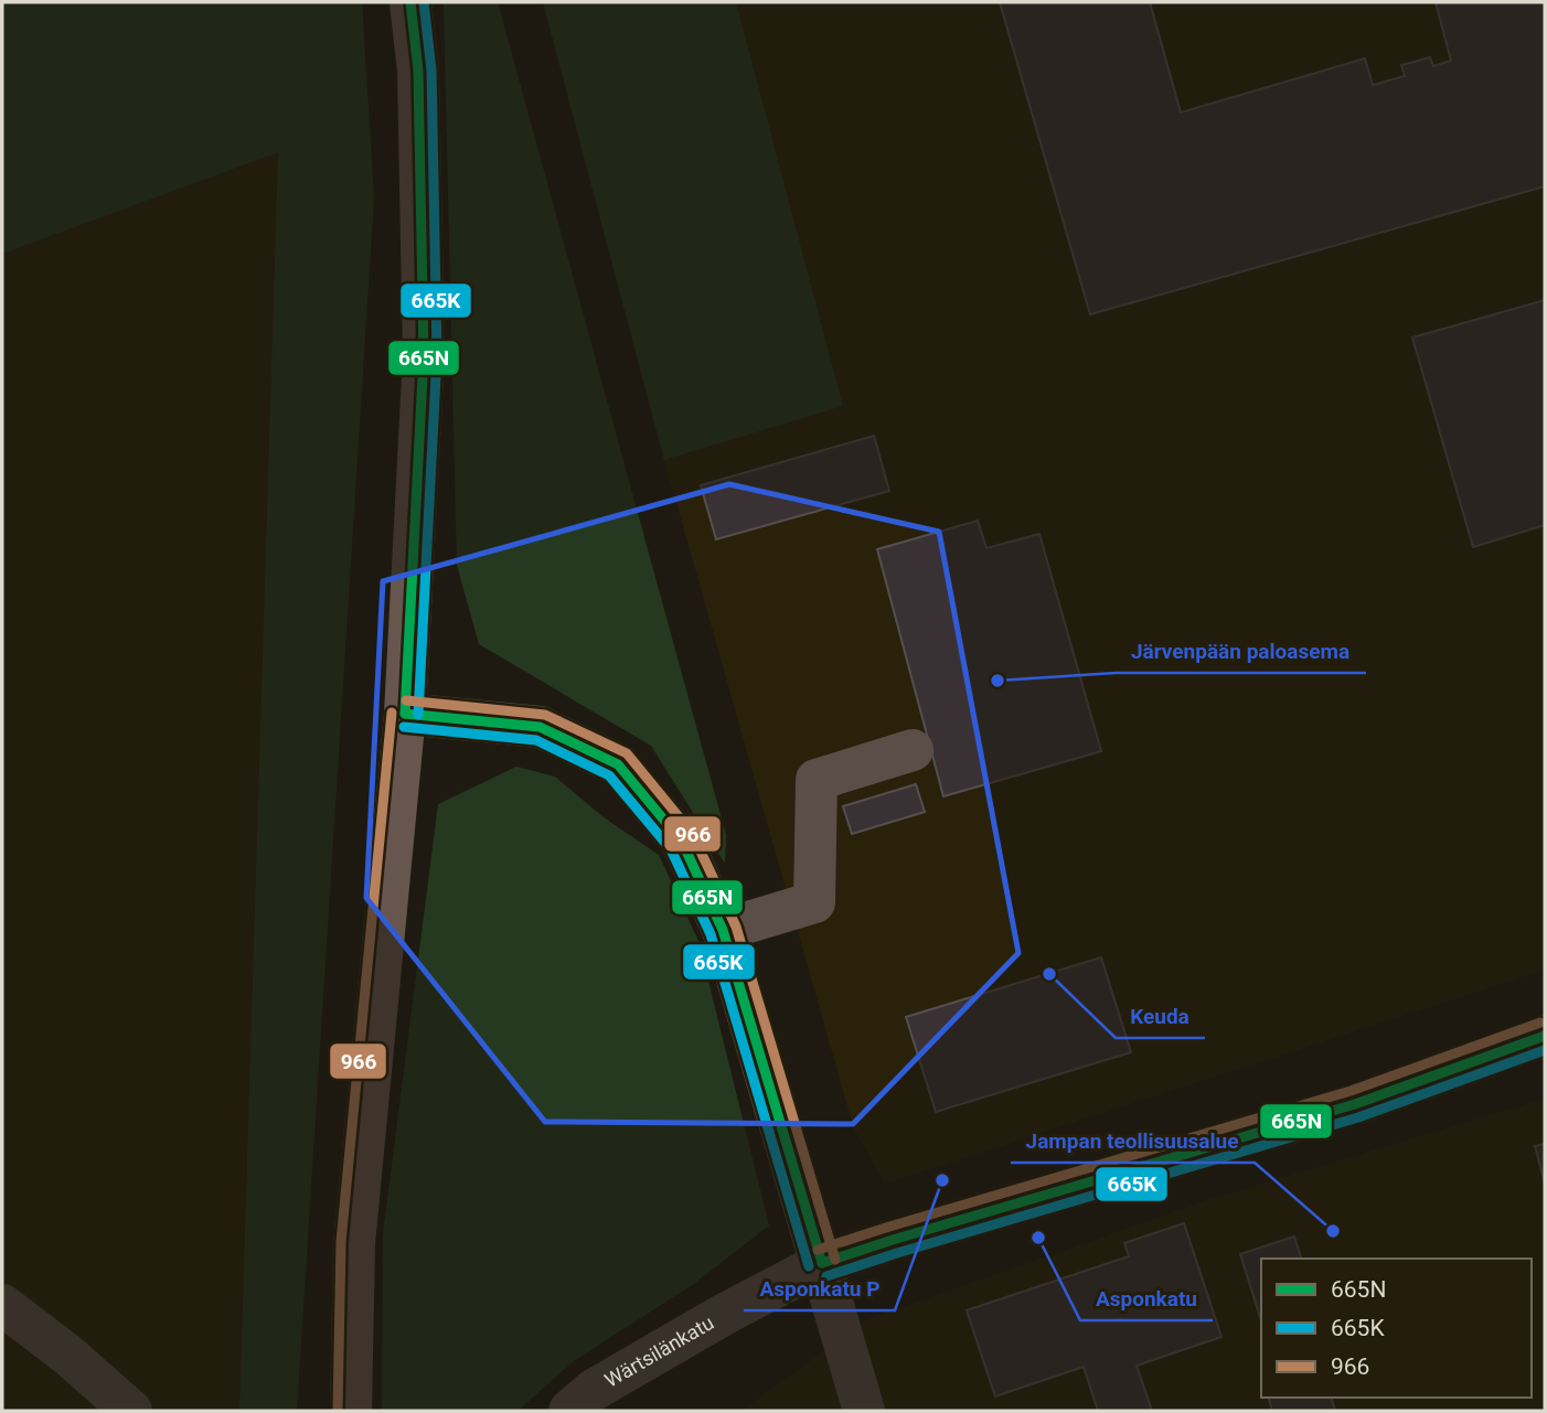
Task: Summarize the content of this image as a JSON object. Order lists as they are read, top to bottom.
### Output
{
  "streets": {
    "street": ["Wärtsilänkatu"]
  },
  "places": [
    "Järvenpään paloasema",
    "Keuda",
    "Asponkatu P",
    "Jampan teollisuusalue",
    "Asponkatu"
  ],
  "lines": ["transit line 665N", "transit line 665K", "transit line 966"],
  "legend": ["665N", "665K", "966"]
}
